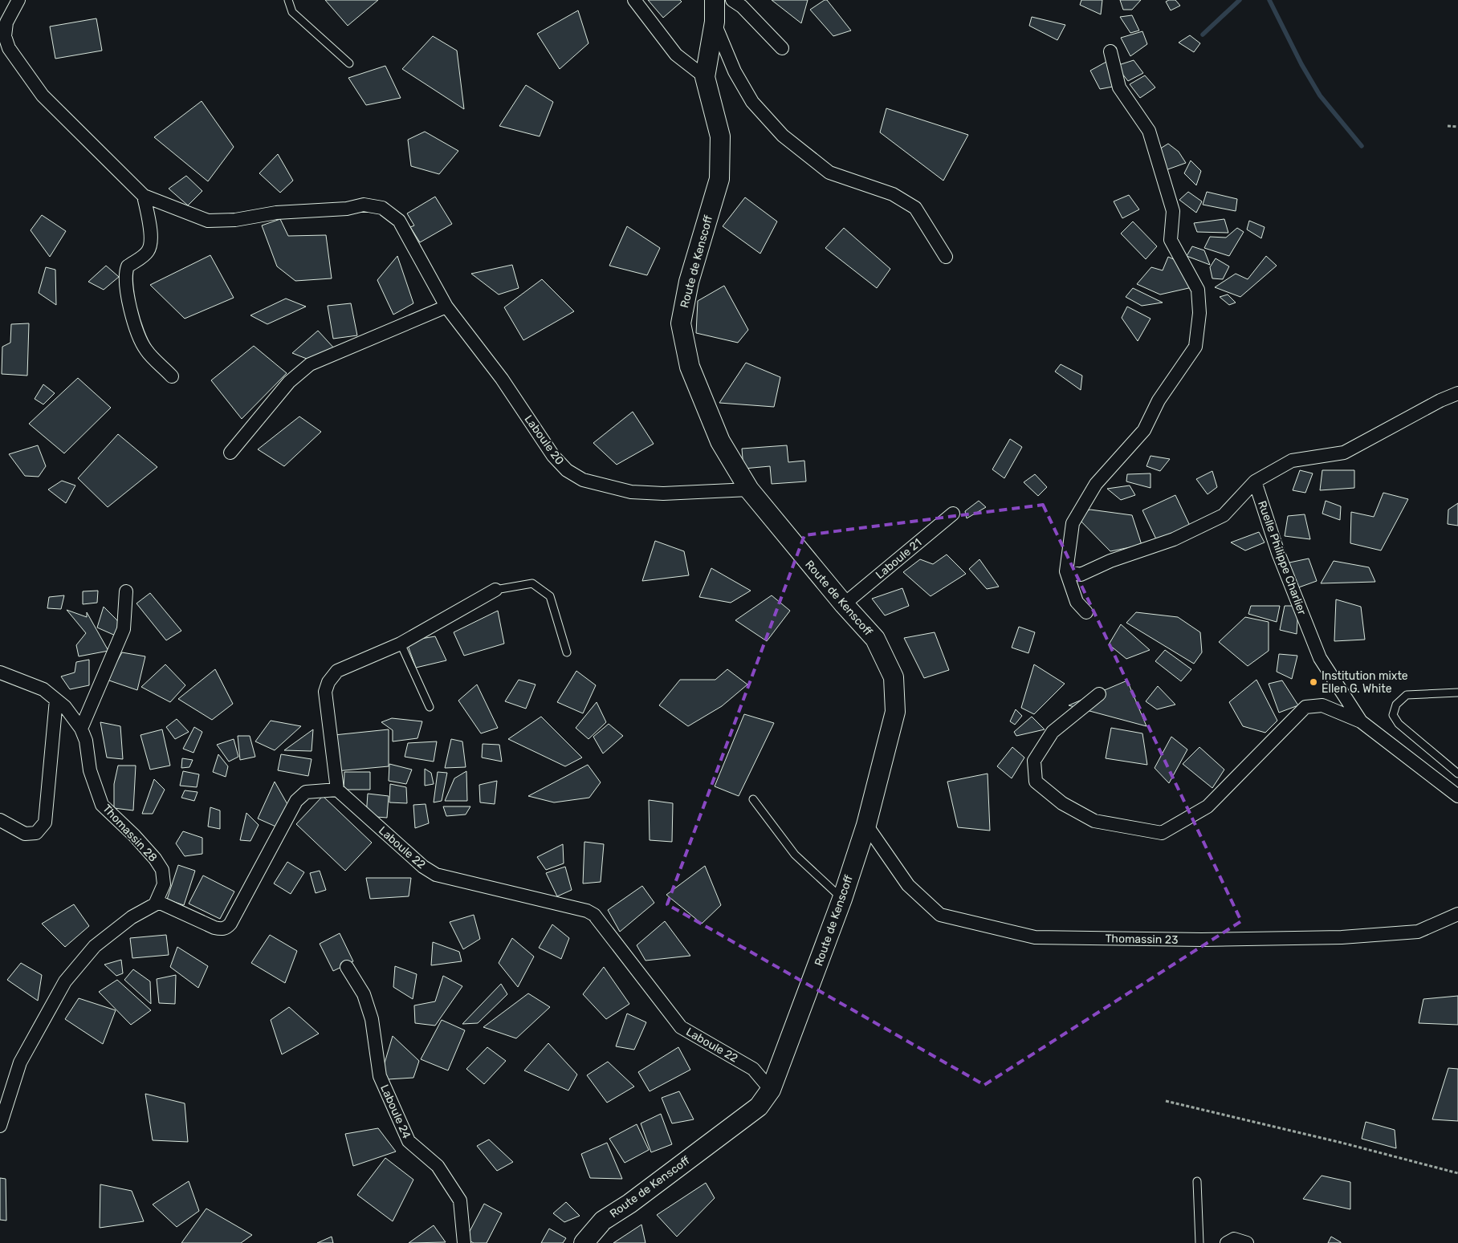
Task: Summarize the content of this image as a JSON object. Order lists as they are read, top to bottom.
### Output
{
  "streets": {
    "main road": ["Route de Kenscoff"],
    "street": [
      "Laboule 20",
      "Ruelle Philippe Charlier",
      "Laboule 21",
      "Thomassin 28",
      "Laboule 22",
      "Thomassin 23",
      "Laboule 24"
    ]
  },
  "crossings": [
    ["Route de Kenscoff", "Laboule 20"],
    ["Route de Kenscoff", "Laboule 21"],
    ["Route de Kenscoff", "Laboule 22"],
    ["Route de Kenscoff", "Thomassin 23"]
  ],
  "places": ["Institution mixte Ellen G. White"]
}
